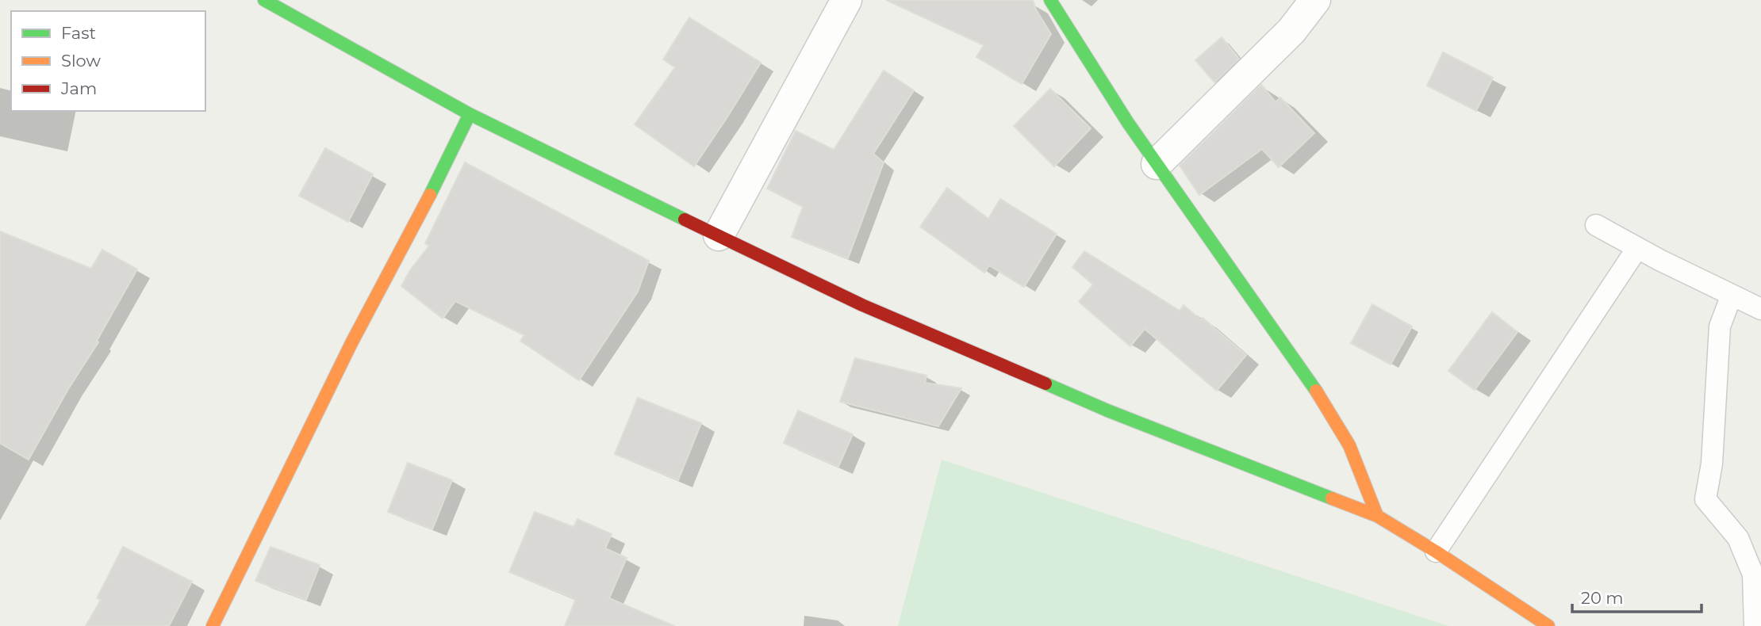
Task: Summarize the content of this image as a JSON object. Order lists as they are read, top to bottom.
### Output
{
  "legend": ["Fast", "Slow", "Jam"],
  "scale_bar": "20 m"
}
